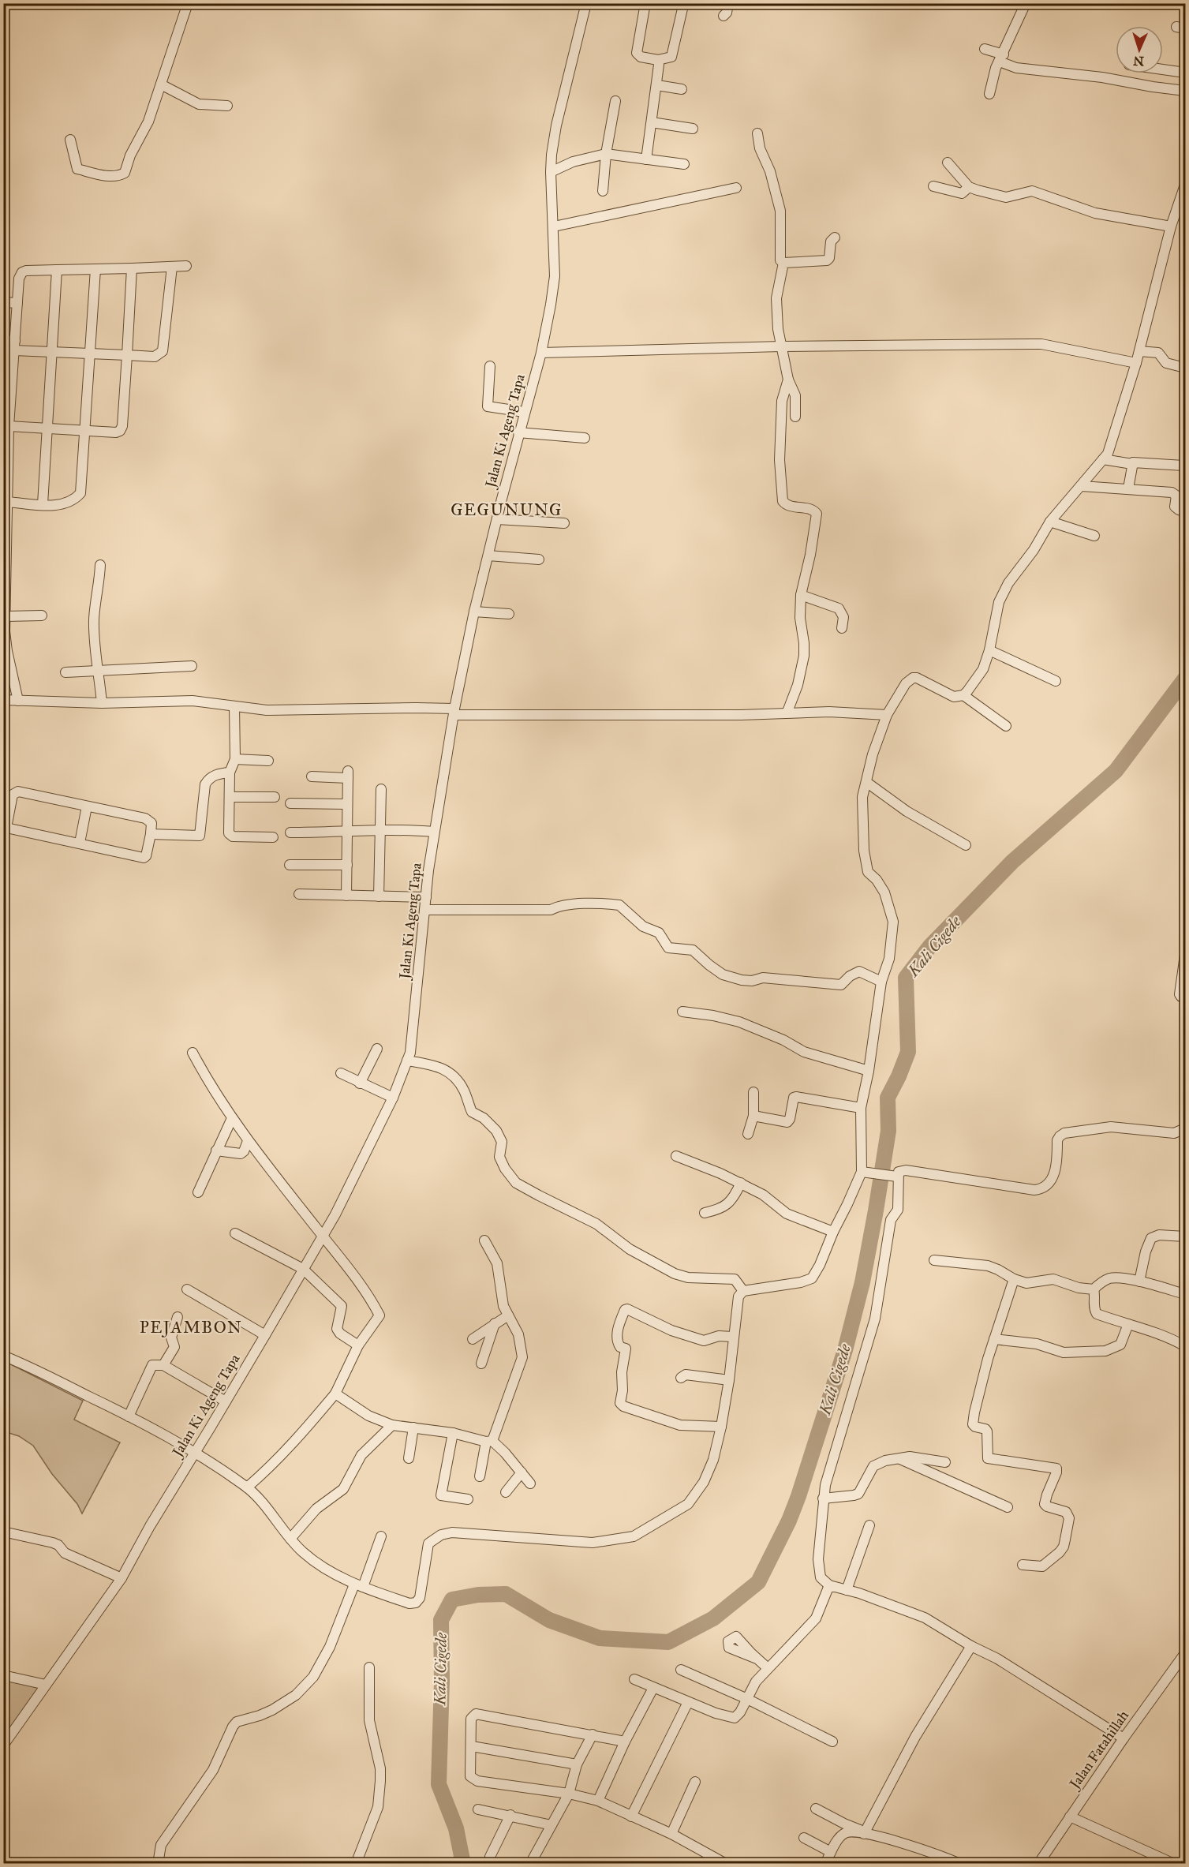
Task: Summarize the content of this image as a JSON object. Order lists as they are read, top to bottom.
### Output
{
  "streets": {
    "street": ["Jalan Ki Ageng Tapa", "Jalan Fatahillah"]
  },
  "districts": ["GEGUNUNG", "PEJAMBON"],
  "water": ["Kali Cigede"],
  "north": "bottom"
}
